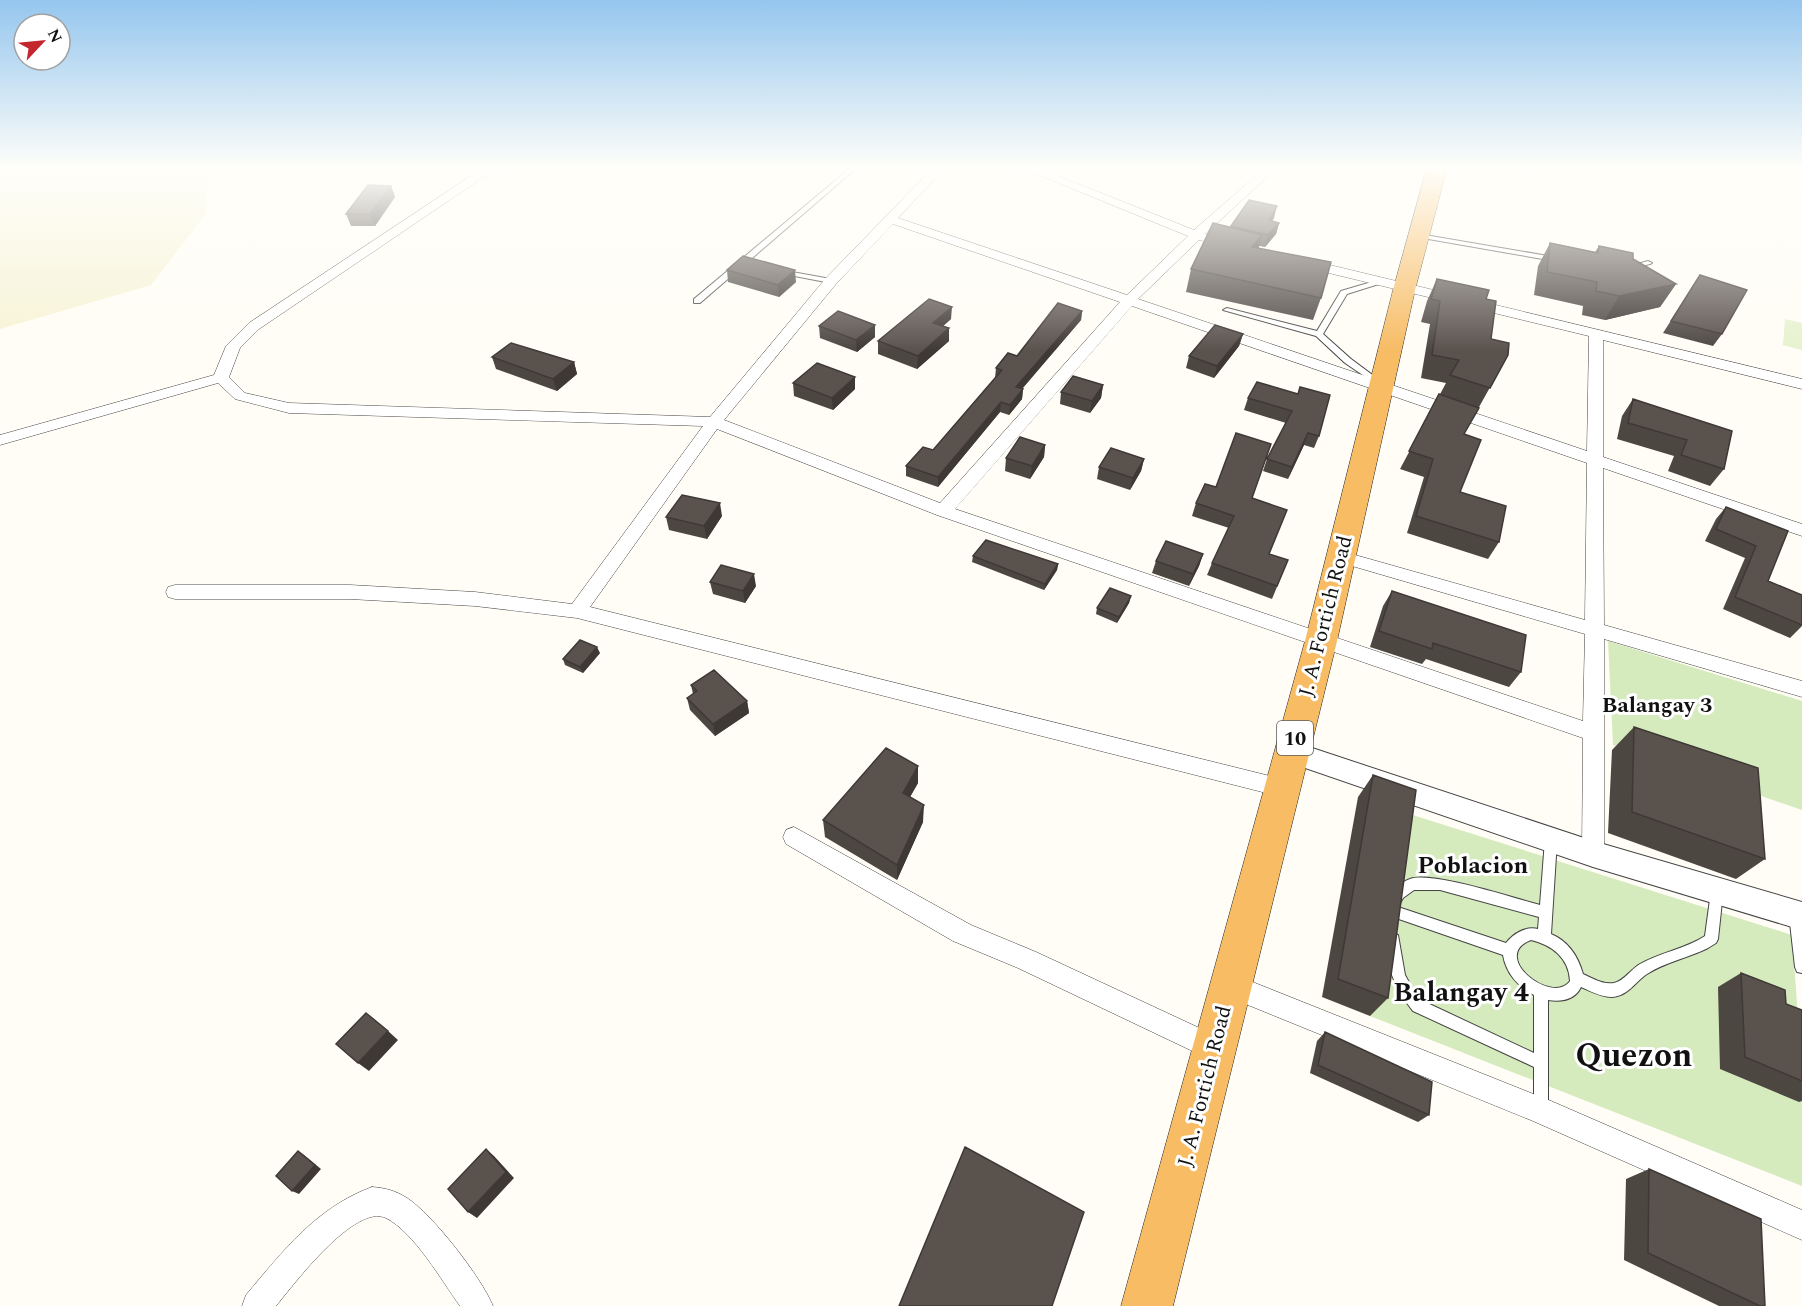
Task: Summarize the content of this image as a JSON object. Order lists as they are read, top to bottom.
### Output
{
  "streets": {
    "highway": ["J. A. Fortich Road", "10"]
  },
  "districts": [
    "Balangay 3",
    "Poblacion",
    "Balangay 4",
    "Quezon"
  ],
  "north": "top right"
}
